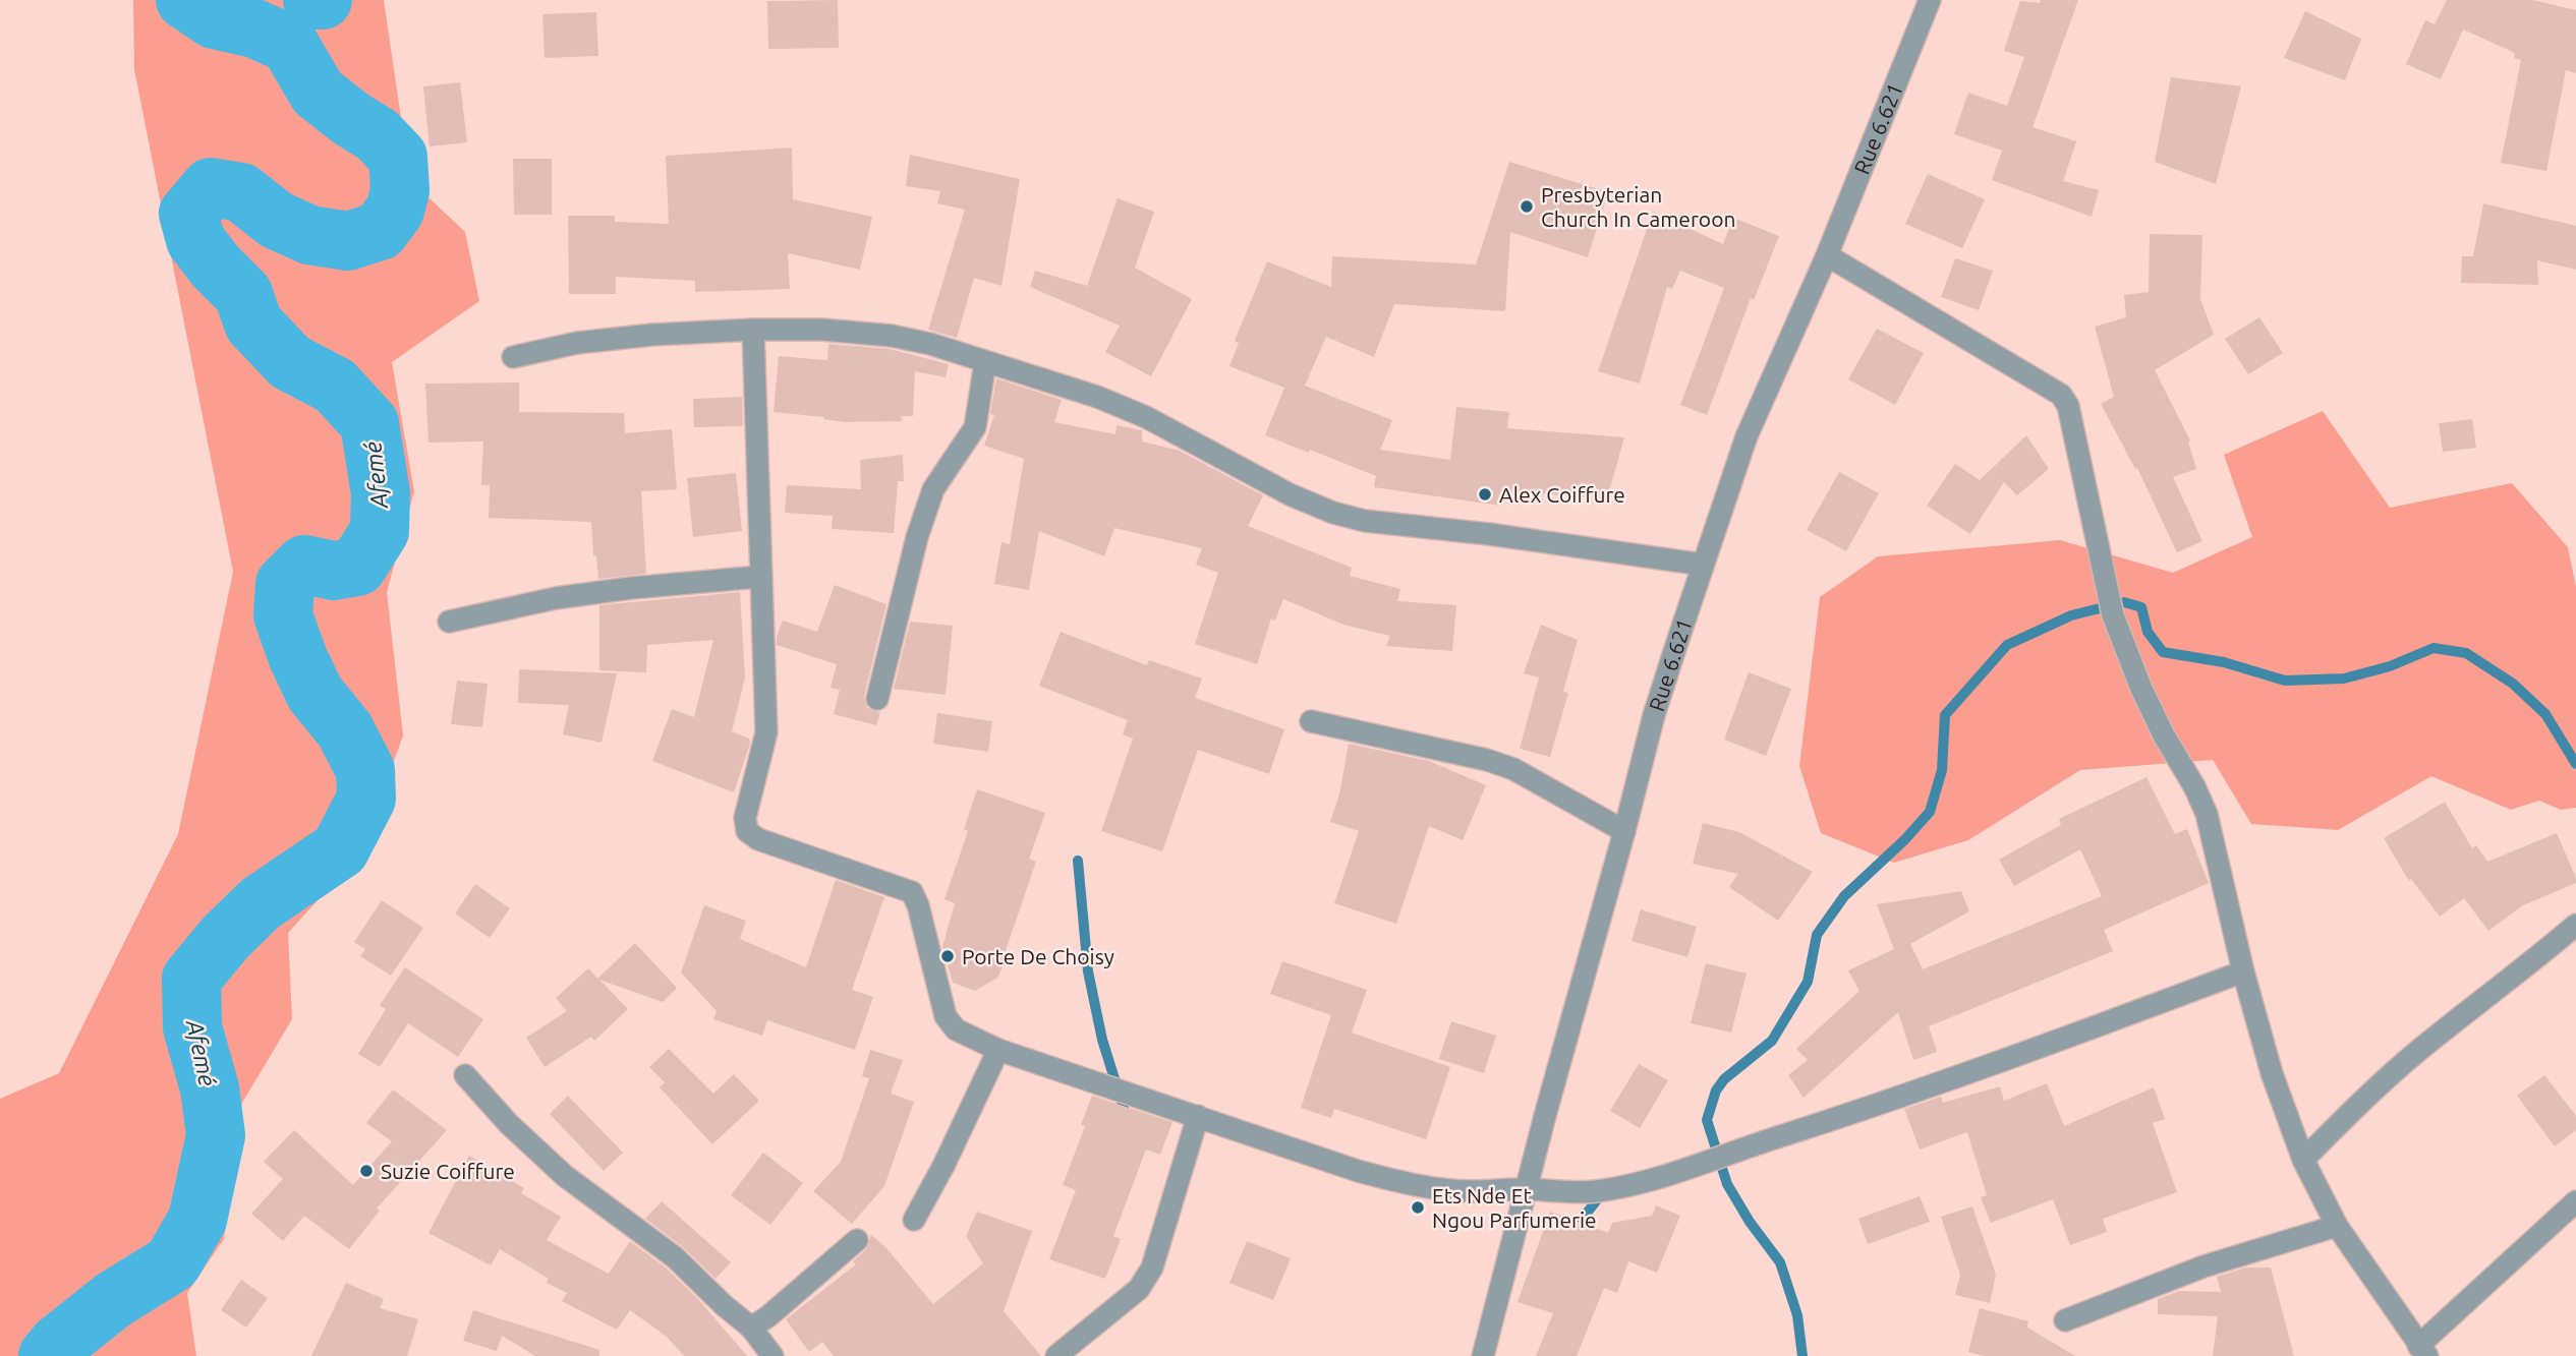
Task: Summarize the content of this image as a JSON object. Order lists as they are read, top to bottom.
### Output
{
  "streets": {
    "street": ["Rue 6.621"]
  },
  "water": ["Afemé"],
  "places": [
    "Presbyterian Church In Cameroon",
    "Alex Coiffure",
    "Porte De Choisy",
    "Suzie Coiffure",
    "Ets Nde Et Ngou Parfumerie"
  ]
}
